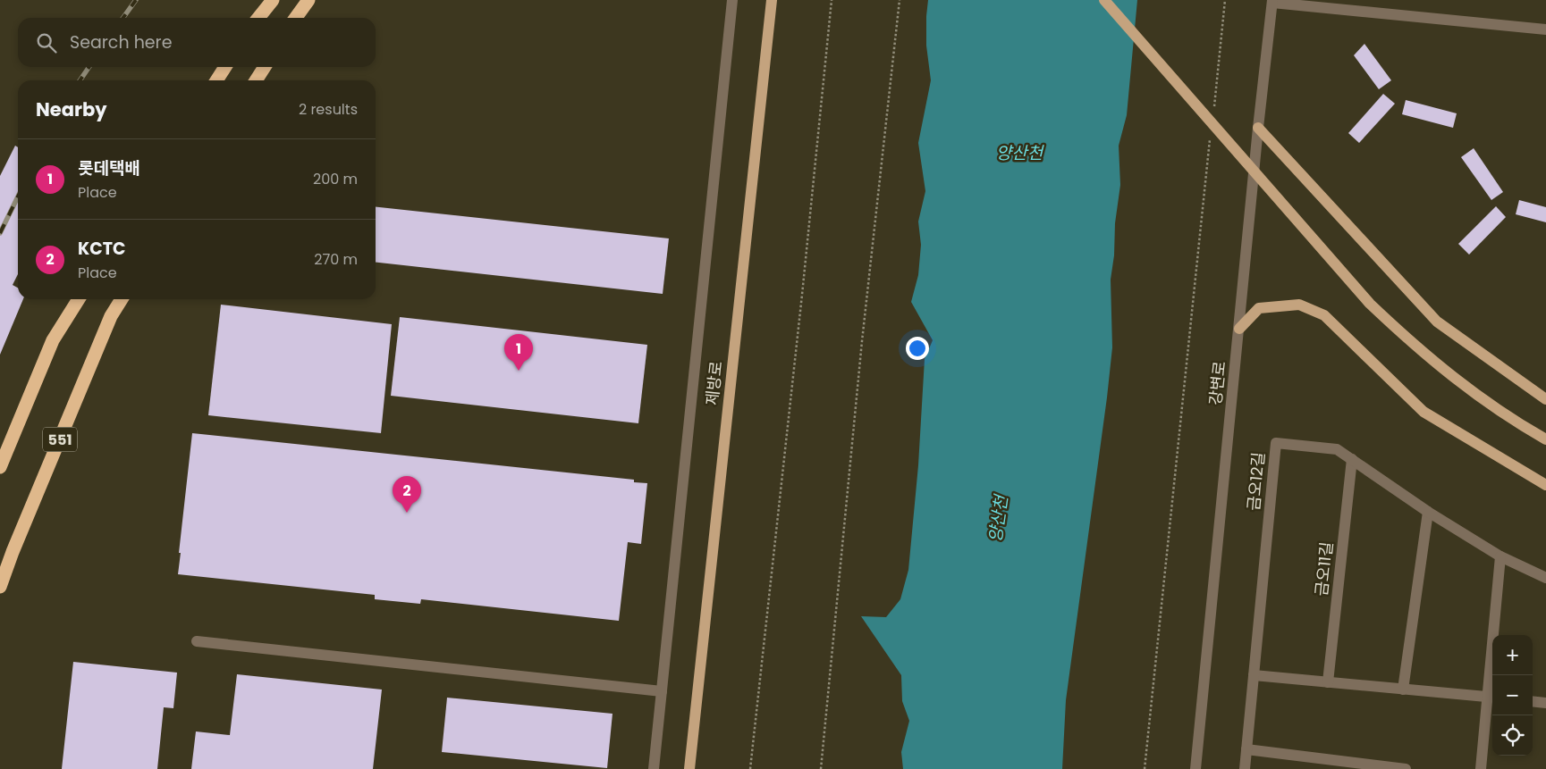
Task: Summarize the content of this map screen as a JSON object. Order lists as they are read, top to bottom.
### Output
{
  "streets": {
    "highway": ["551"],
    "main road": ["제방로"],
    "street": ["강변로", "금오12길", "금오11길"]
  },
  "crossings": [
    ["금오12길", "금오11길"]
  ],
  "water": ["양산천"],
  "page": {
    "search": "Search here",
    "heading": ["Nearby", "2 results"],
    "list": [
      {
        "mark": "1",
        "name": "롯데택배",
        "note": "Place",
        "value": "200 m"
      },
      {
        "mark": "2",
        "name": "KCTC",
        "note": "Place",
        "value": "270 m"
      }
    ],
    "pins": ["1", "2"],
    "map_buttons": ["+", "−"]
  }
}
